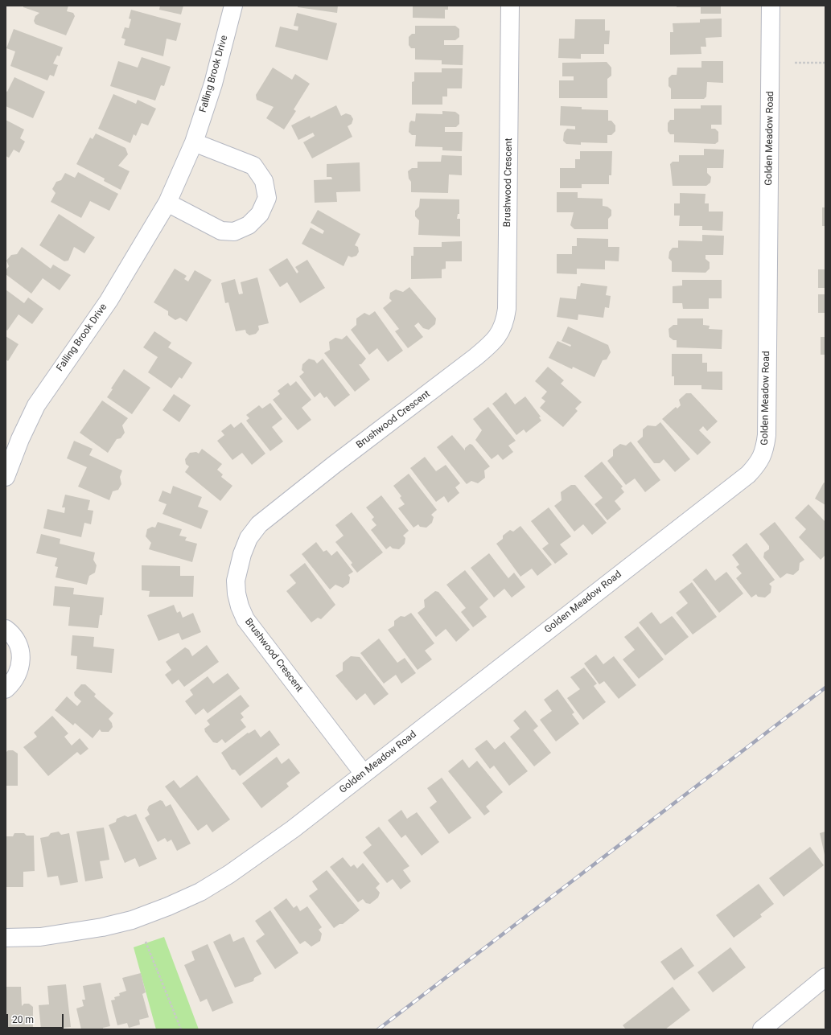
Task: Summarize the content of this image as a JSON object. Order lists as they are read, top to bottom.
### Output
{
  "streets": {
    "street": ["Falling Brook Drive", "Golden Meadow Road", "Brushwood Crescent"]
  },
  "crossings": [
    ["Golden Meadow Road", "Brushwood Crescent"]
  ],
  "scale_bar": "20 m"
}
